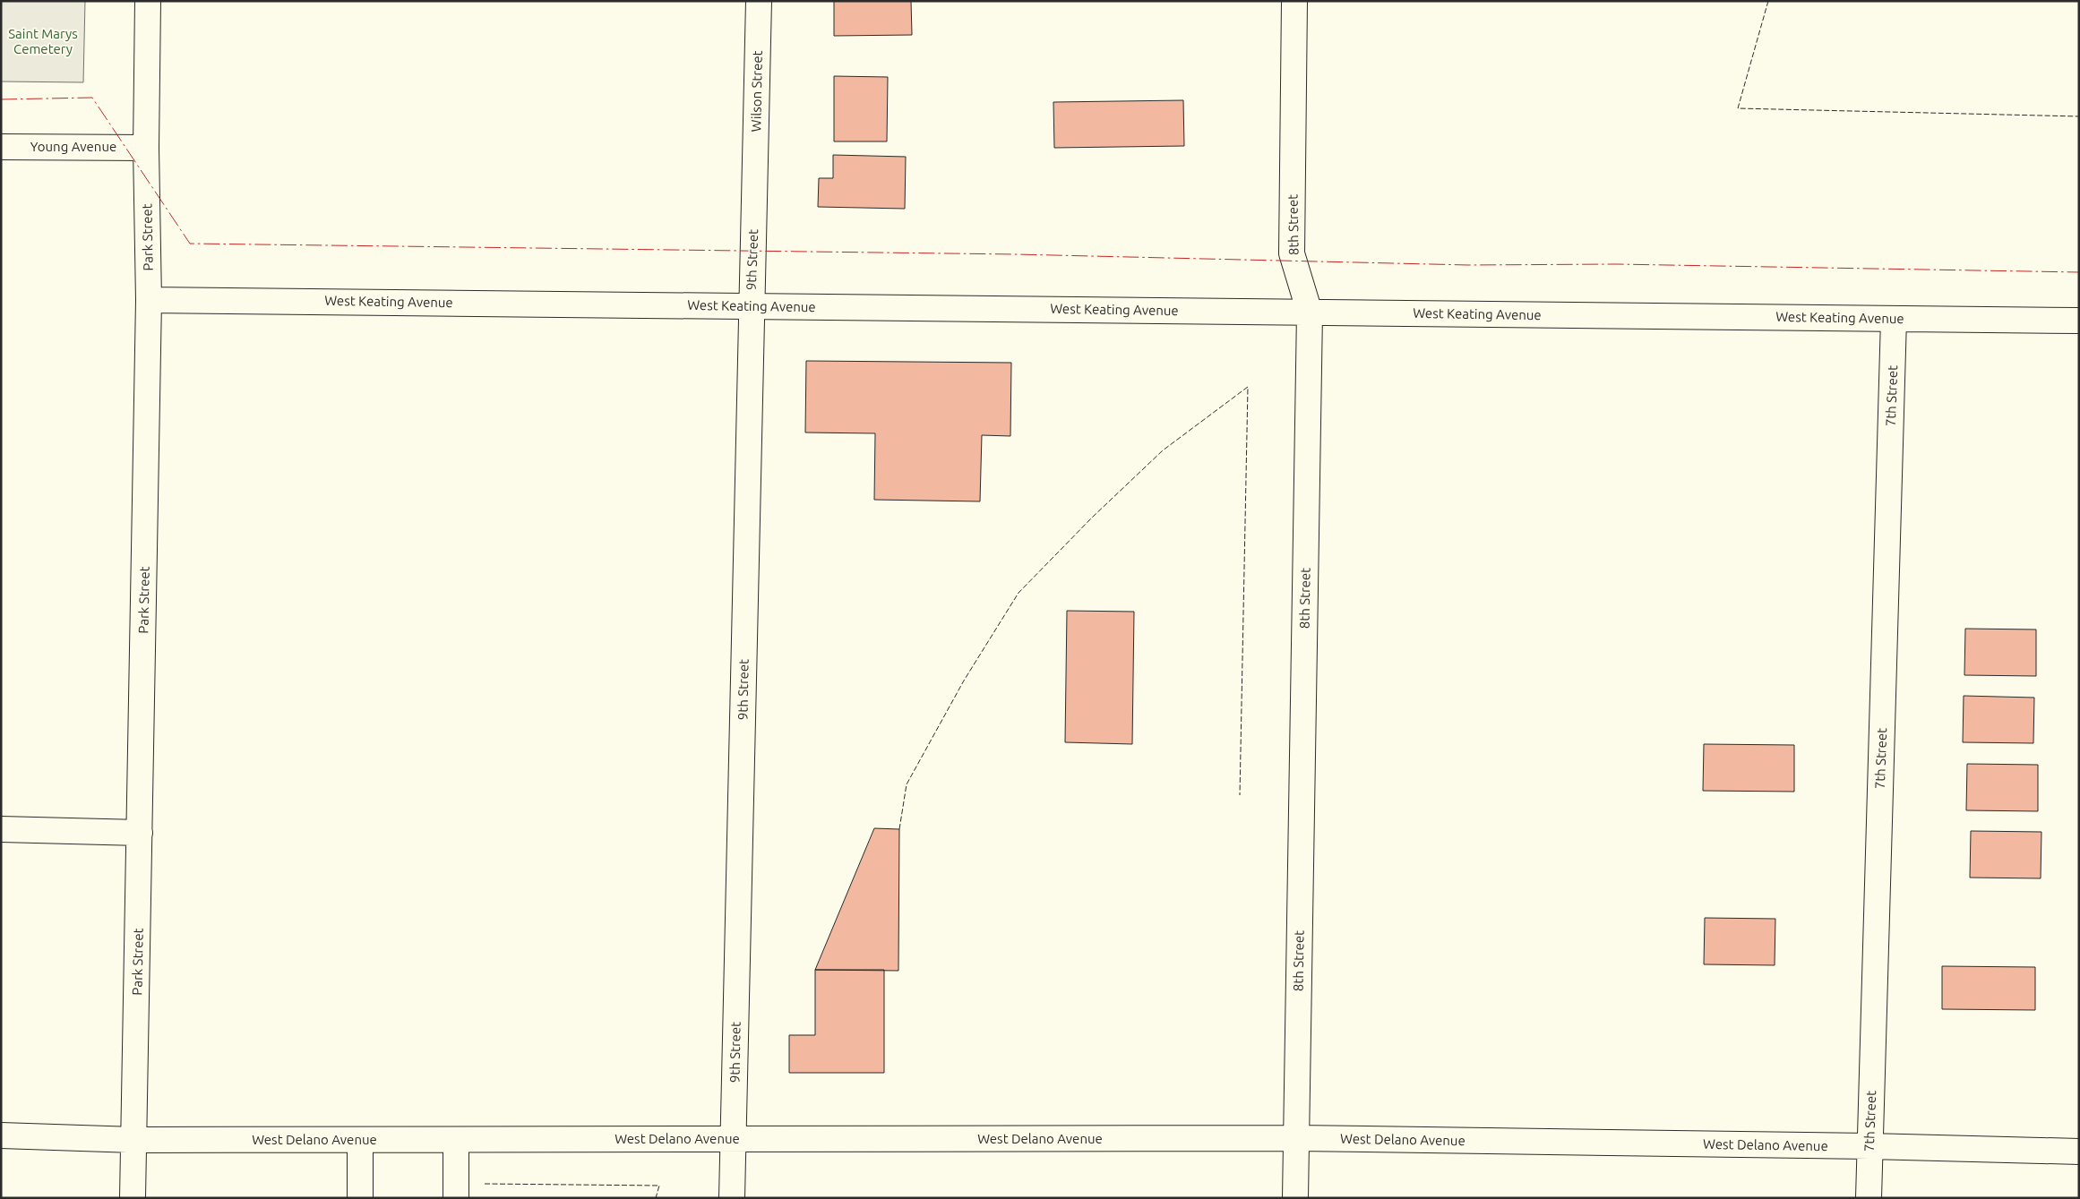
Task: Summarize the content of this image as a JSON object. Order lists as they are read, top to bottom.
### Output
{
  "streets": {
    "street": [
      "Wilson Street",
      "Young Avenue",
      "8th Street",
      "Park Street",
      "9th Street",
      "West Keating Avenue",
      "7th Street",
      "West Delano Avenue"
    ]
  },
  "crossings": [
    ["Wilson Street", "9th Street"],
    ["Young Avenue", "Park Street"],
    ["8th Street", "West Keating Avenue"],
    ["8th Street", "West Delano Avenue"],
    ["Park Street", "West Keating Avenue"],
    ["Park Street", "West Delano Avenue"],
    ["9th Street", "West Keating Avenue"],
    ["9th Street", "West Delano Avenue"],
    ["West Keating Avenue", "7th Street"],
    ["7th Street", "West Delano Avenue"]
  ],
  "parks": ["Saint Marys Cemetery"]
}
